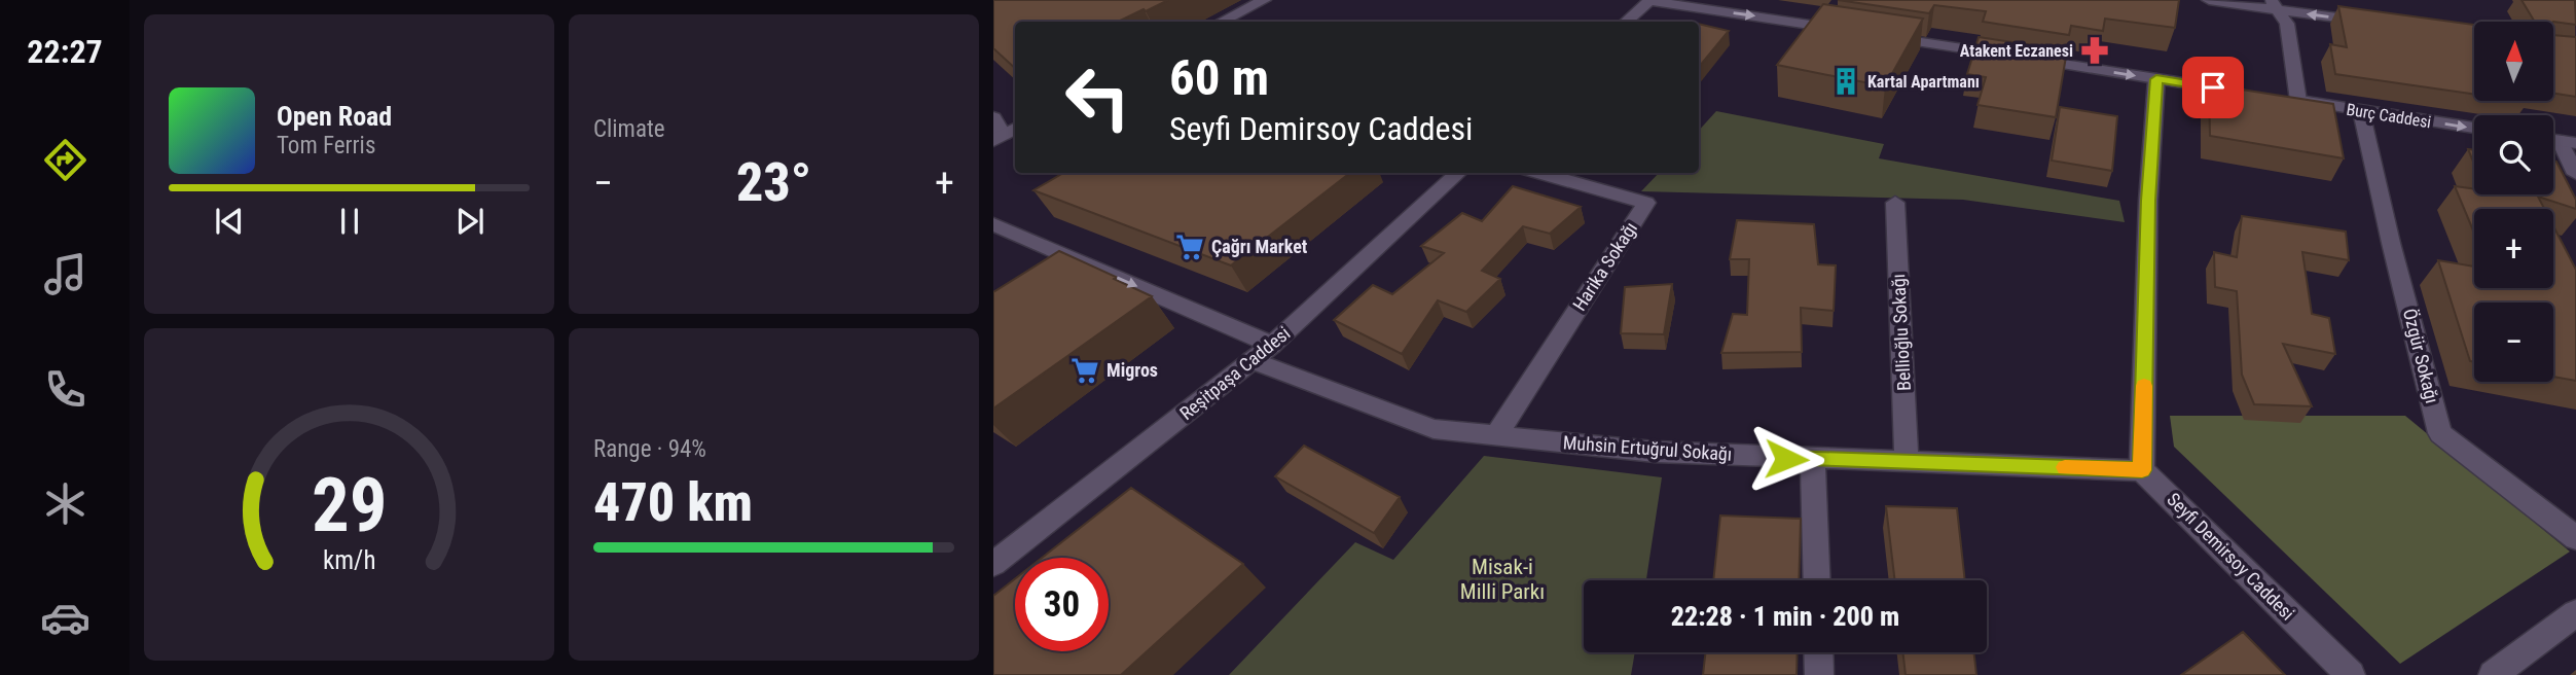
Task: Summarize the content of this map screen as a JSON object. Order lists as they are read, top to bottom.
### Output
{
  "streets": {
    "street": [
      "Burç Caddesi",
      "Harika Sokağı",
      "Bellioğlu Sokağı",
      "Özgür Sokağı",
      "Reşitpaşa Caddesi",
      "Muhsin Ertuğrul Sokağı",
      "Seyfi Demirsoy Caddesi"
    ]
  },
  "crossings": [
    ["Burç Caddesi", "Özgür Sokağı"],
    ["Harika Sokağı", "Muhsin Ertuğrul Sokağı"],
    ["Bellioğlu Sokağı", "Muhsin Ertuğrul Sokağı"],
    ["Reşitpaşa Caddesi", "Muhsin Ertuğrul Sokağı"],
    ["Muhsin Ertuğrul Sokağı", "Seyfi Demirsoy Caddesi"]
  ],
  "one_way": ["Burç Caddesi"],
  "parks": ["Misak-i Milli Parkı"],
  "places": {
    "pharmacy": ["Atakent Eczanesi"],
    "building": ["Kartal Apartmanı"],
    "supermarket": ["Çağrı Market", "Migros"]
  },
  "north": "top",
  "page": {
    "tabs": "22:27",
    "tile": [
      "Climate",
      ["Range · 94%", "470 km"]
    ],
    "map_buttons": ["+", "−"],
    "turn": ["60 m", "Seyfi Demirsoy Caddesi"],
    "song": ["Open Road", "Tom Ferris"],
    "heat": ["−", "23°", "+"],
    "limit": "30",
    "trip": "22:28 · 1 min · 200 m",
    "gauge": ["29", "km/h"]
  }
}
